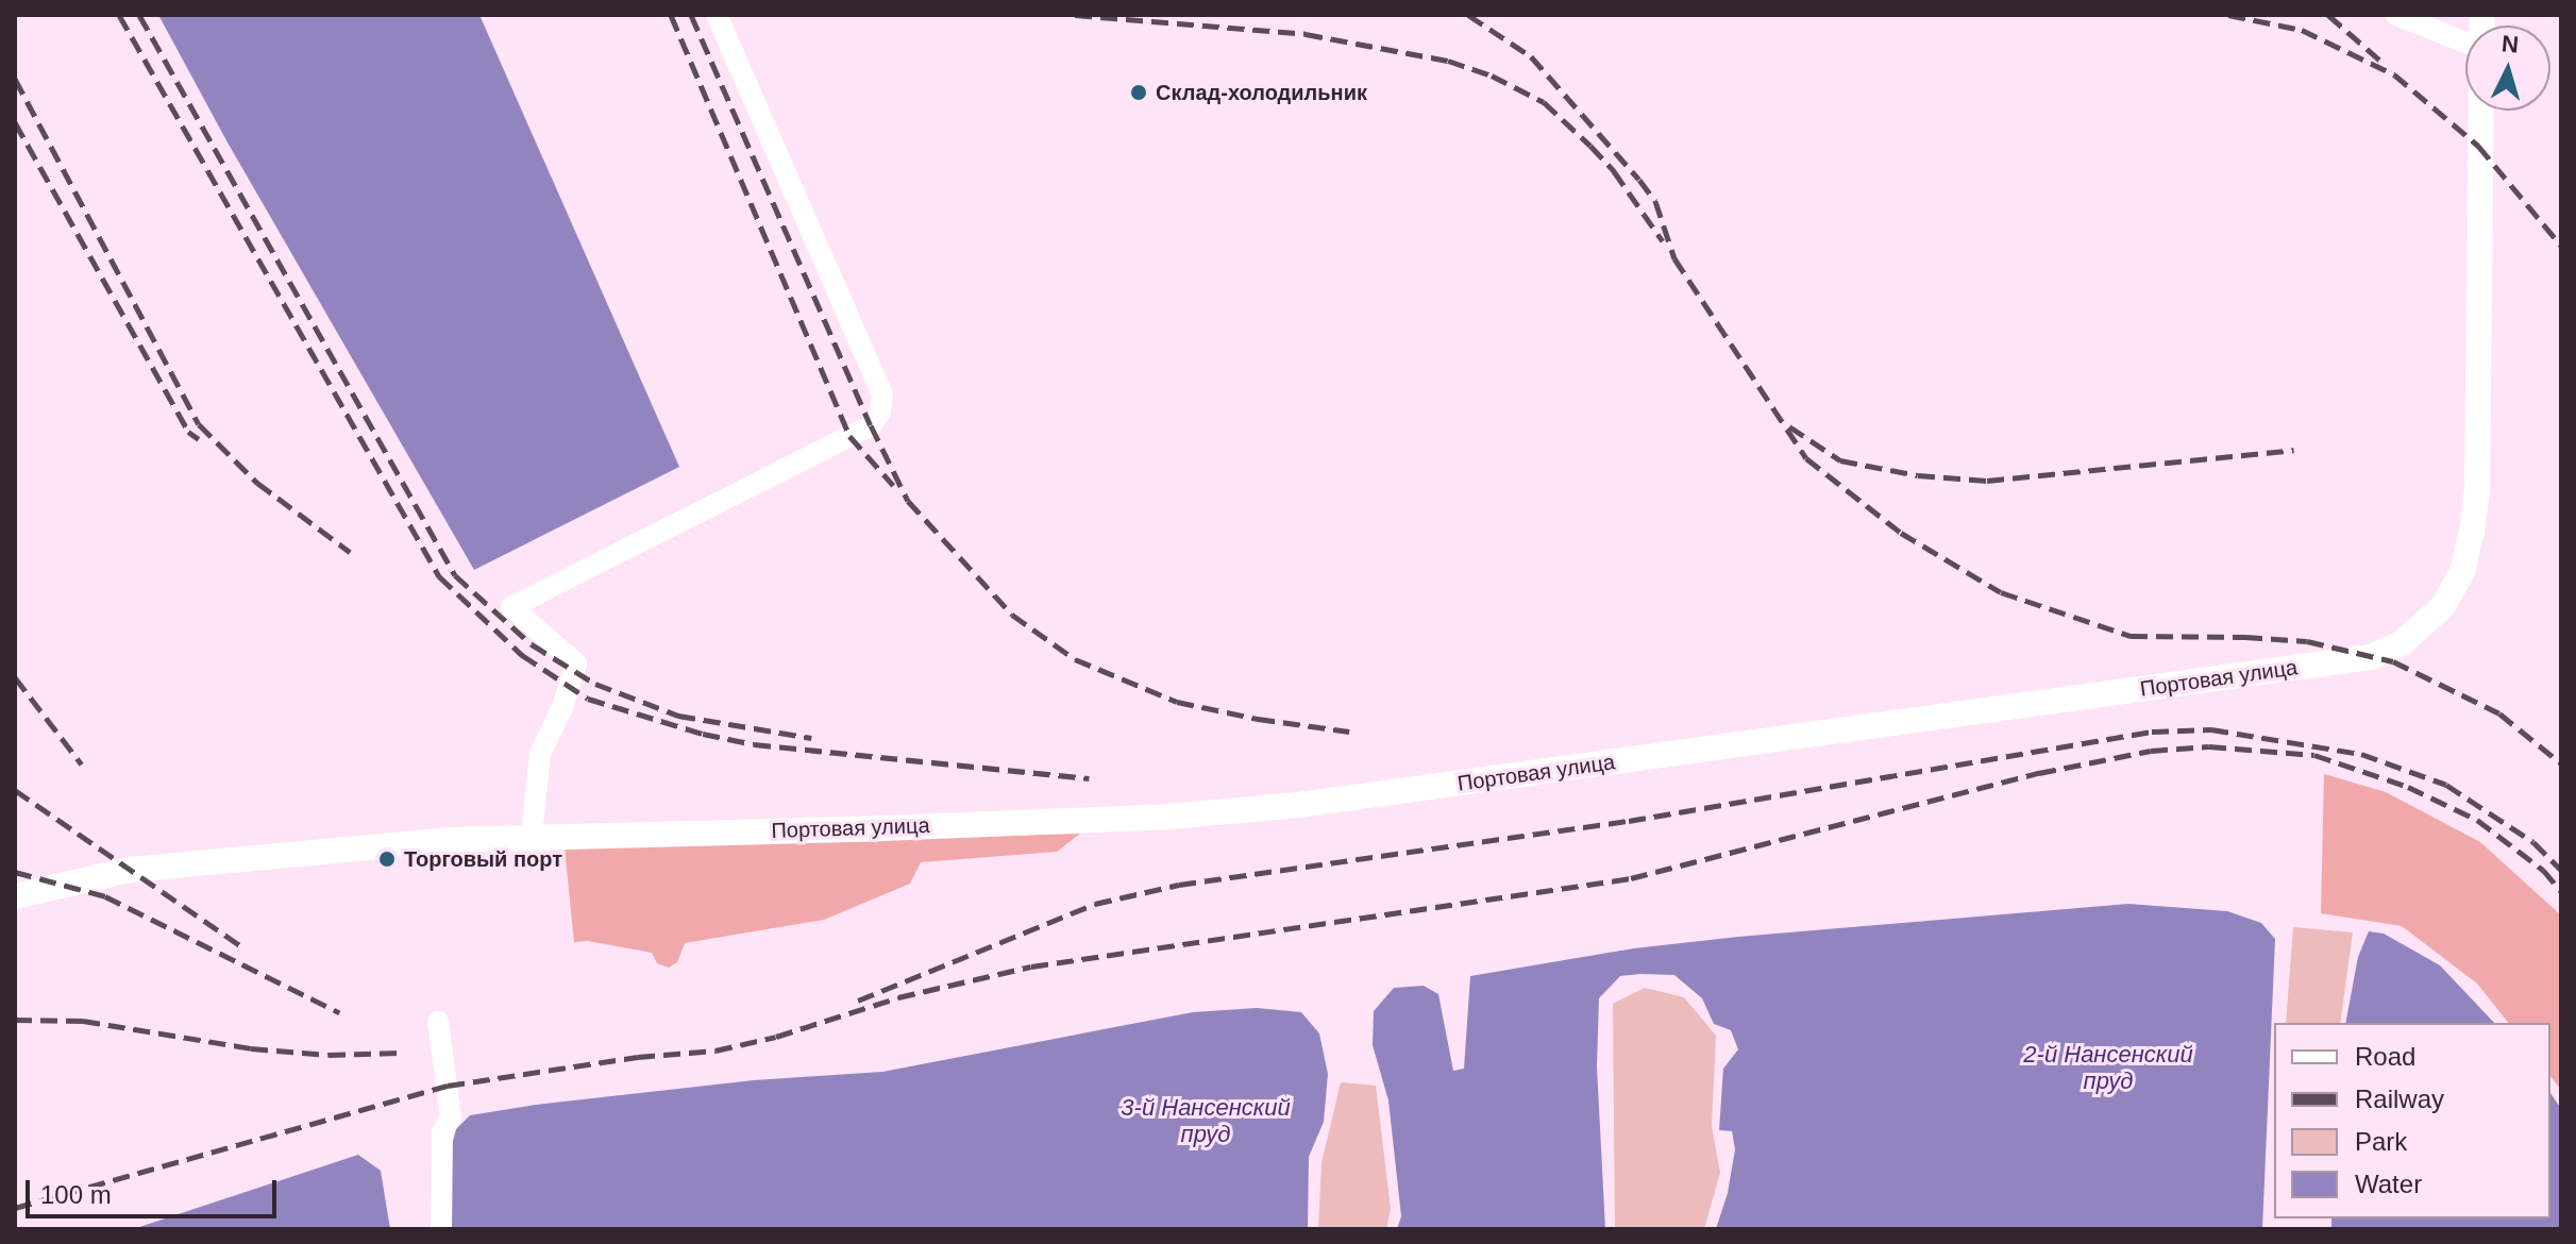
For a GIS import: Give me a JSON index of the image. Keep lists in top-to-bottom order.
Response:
{
  "streets": {
    "main road": ["Портовая улица"]
  },
  "water": ["2-й Нансенский пруд", "3-й Нансенский пруд"],
  "places": ["Склад-холодильник", "Торговый порт"],
  "legend": [
    "Road",
    "Railway",
    "Park",
    "Water"
  ],
  "scale_bar": "100 m",
  "north": "top"
}
